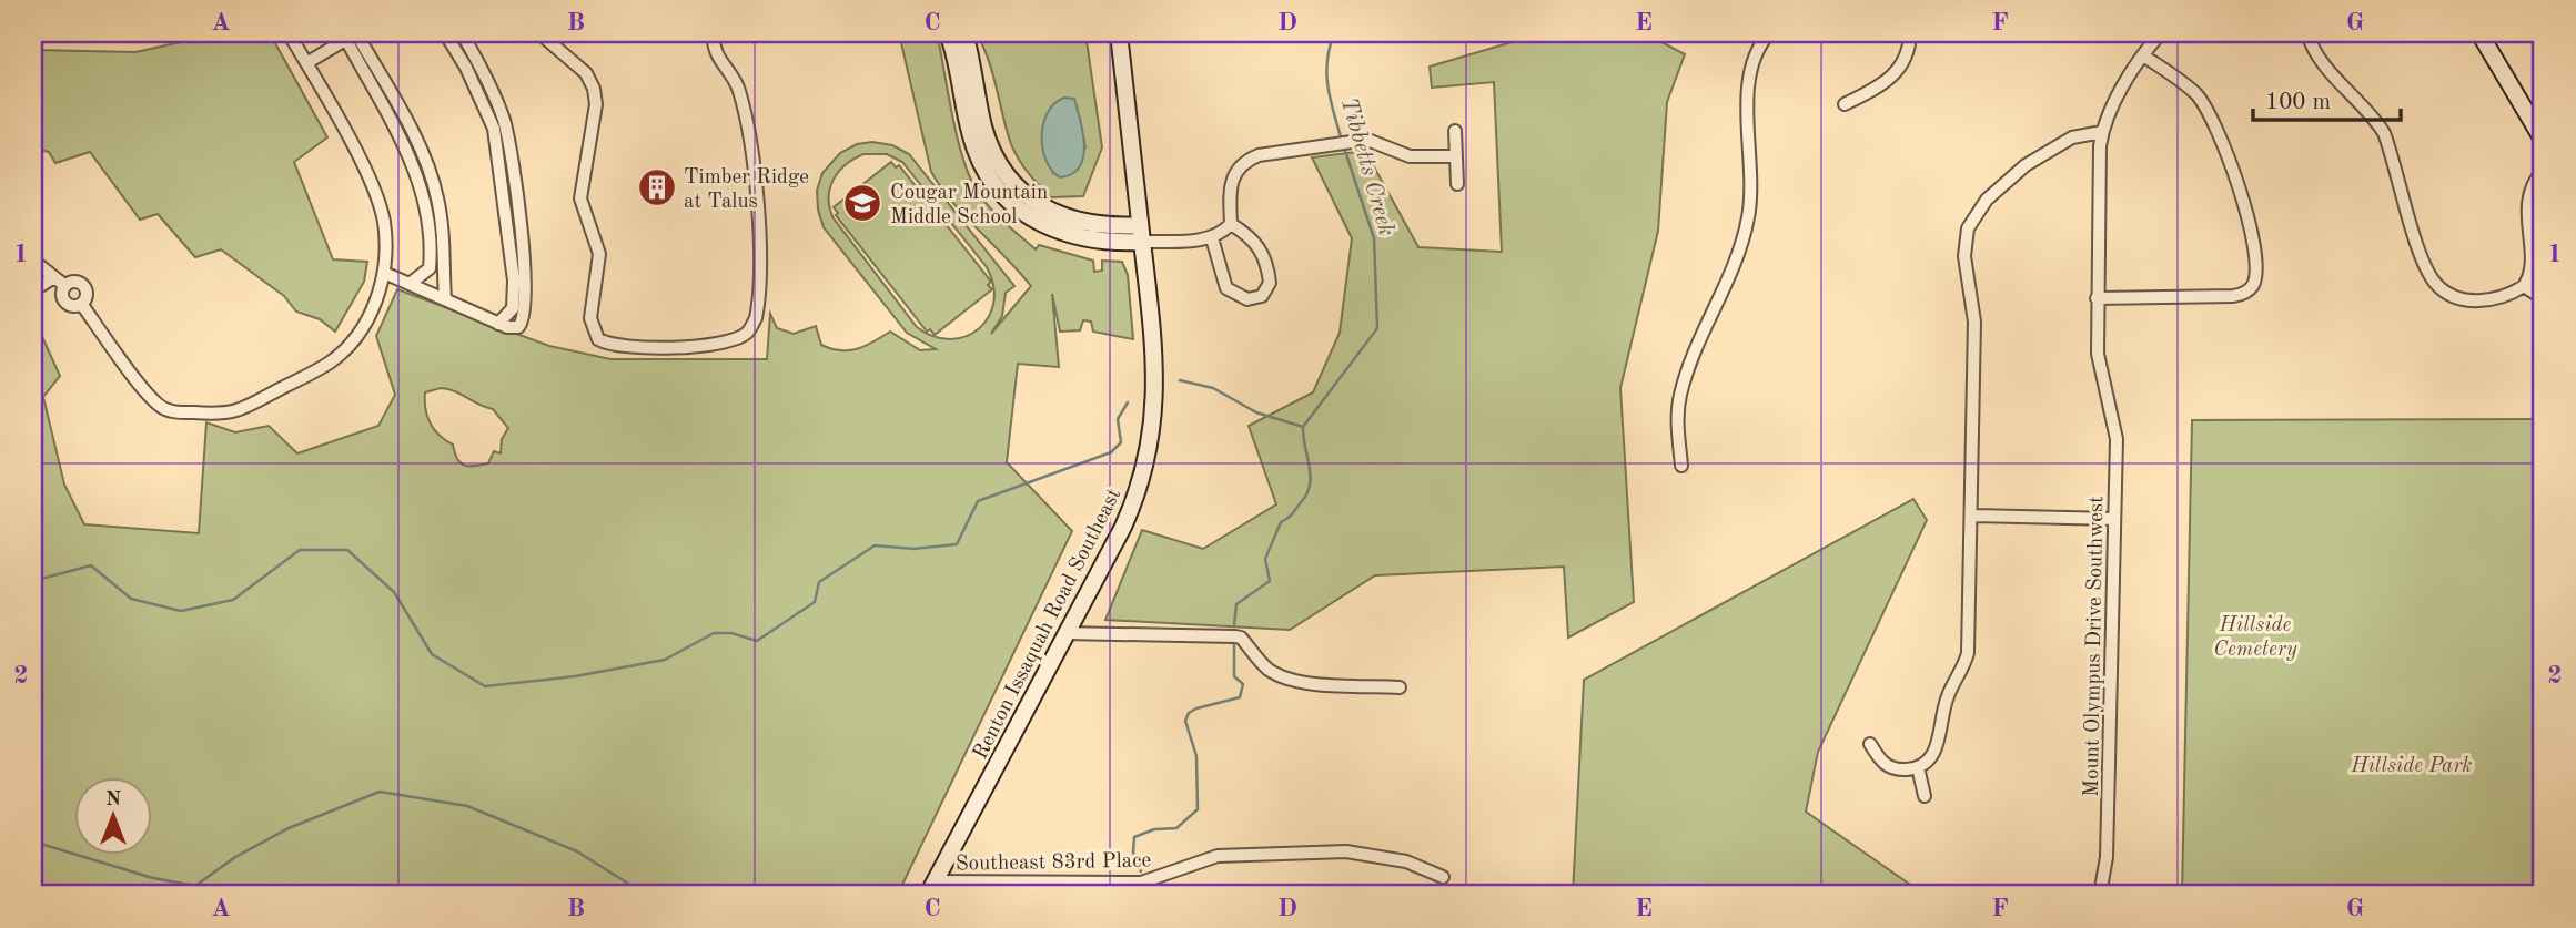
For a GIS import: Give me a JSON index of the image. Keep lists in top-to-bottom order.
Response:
{
  "streets": {
    "main road": ["Renton Issaquah Road Southeast"],
    "street": ["Mount Olympus Drive Southwest", "Southeast 83rd Place"]
  },
  "crossings": [
    ["Renton Issaquah Road Southeast", "Southeast 83rd Place"]
  ],
  "water": ["Tibbetts Creek"],
  "parks": ["Hillside Cemetery", "Hillside Park"],
  "places": {
    "building": ["Timber Ridge at Talus"],
    "school or university": ["Cougar Mountain Middle School"]
  },
  "scale_bar": "100 m",
  "north": "top",
  "grid": {
    "columns": [
      "A",
      "B",
      "C",
      "D",
      "E",
      "F",
      "G"
    ],
    "rows": ["1", "2"]
  }
}
